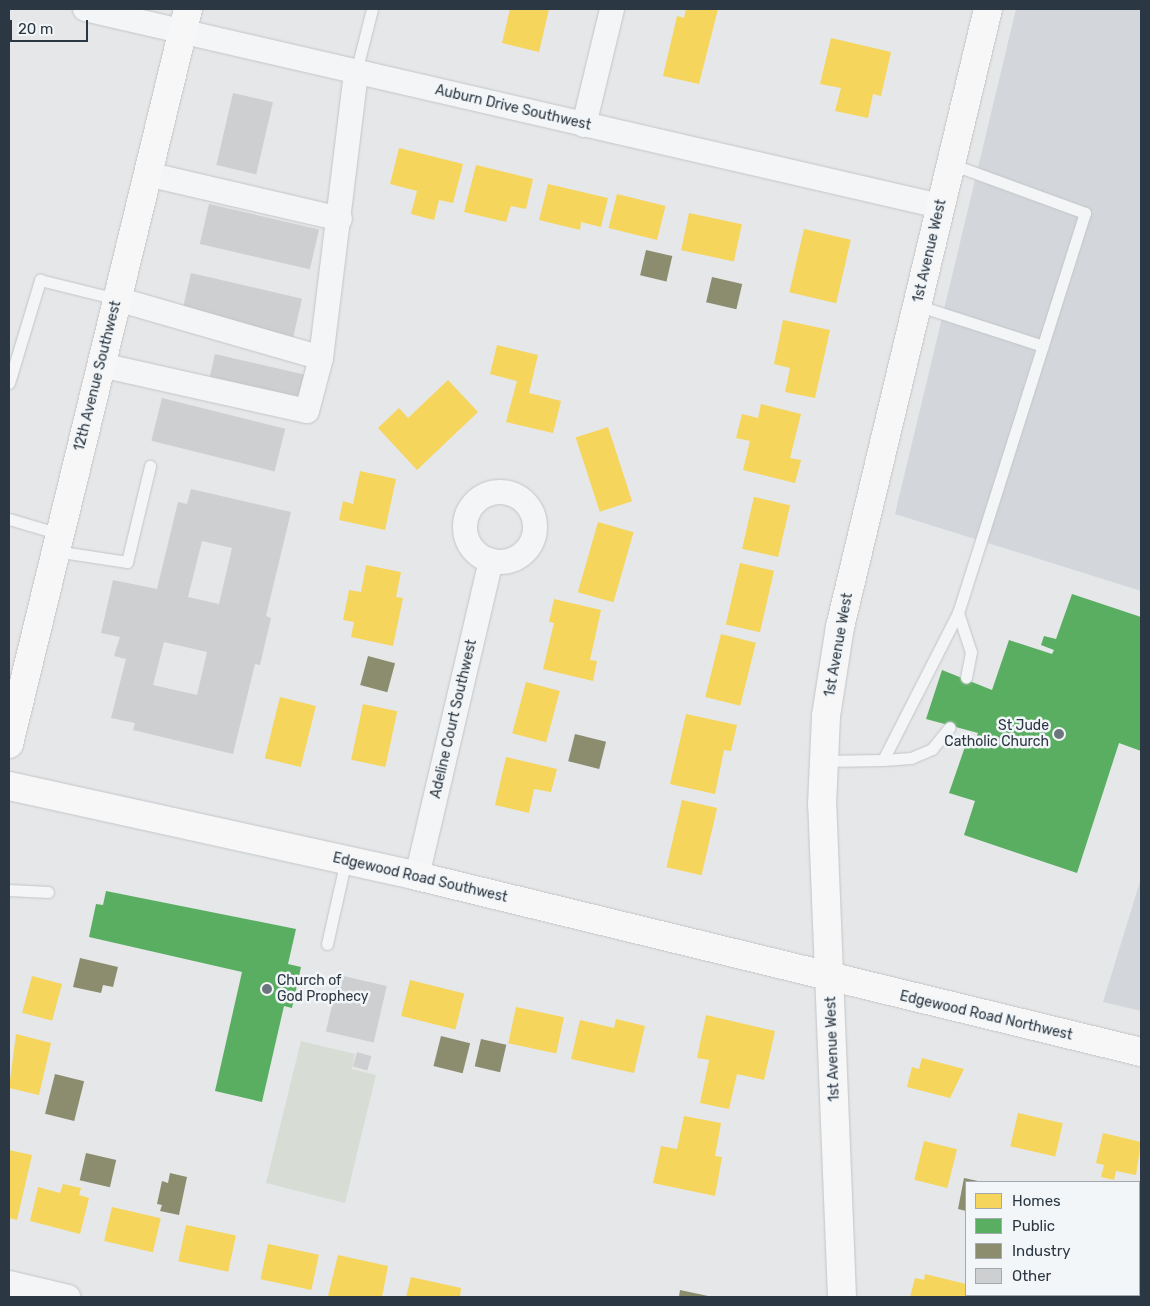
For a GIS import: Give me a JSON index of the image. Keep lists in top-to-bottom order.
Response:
{
  "streets": {
    "street": [
      "Auburn Drive Southwest",
      "1st Avenue West",
      "12th Avenue Southwest",
      "Adeline Court Southwest",
      "Edgewood Road Southwest",
      "Edgewood Road Northwest"
    ]
  },
  "crossings": [
    ["Auburn Drive Southwest", "1st Avenue West"],
    ["Auburn Drive Southwest", "12th Avenue Southwest"],
    ["1st Avenue West", "Edgewood Road Southwest"],
    ["1st Avenue West", "Edgewood Road Northwest"],
    ["Adeline Court Southwest", "Edgewood Road Southwest"],
    ["Edgewood Road Southwest", "Edgewood Road Northwest"]
  ],
  "places": ["St Jude Catholic Church", "Church of God Prophecy"],
  "legend": [
    "Homes",
    "Public",
    "Industry",
    "Other"
  ],
  "scale_bar": "20 m"
}
